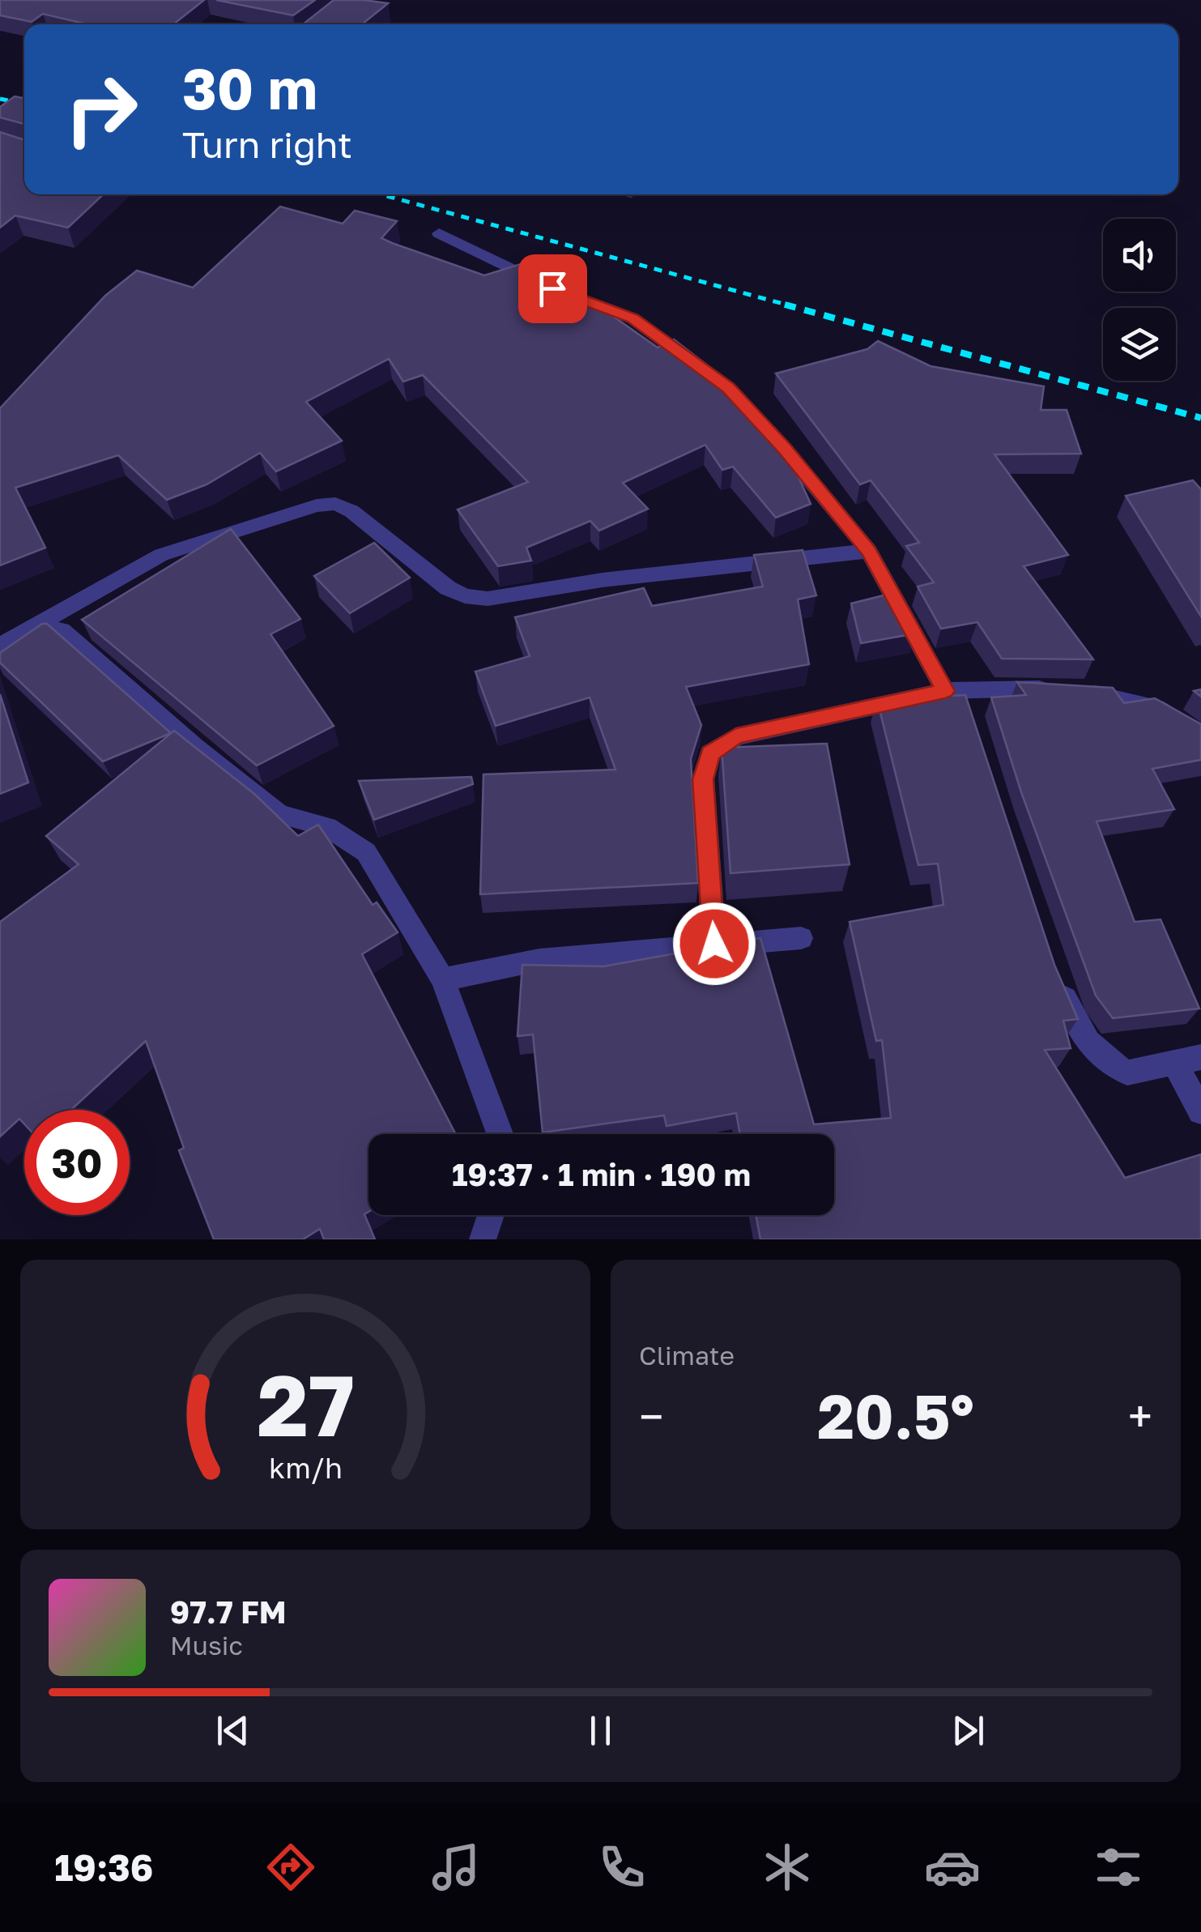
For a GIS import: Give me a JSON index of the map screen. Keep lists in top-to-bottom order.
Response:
{
  "page": {
    "turn": ["30 m", "Turn right"],
    "limit": "30",
    "trip": "19:37 · 1 min · 190 m",
    "tile": "Climate",
    "heat": ["−", "20.5°", "+"],
    "song": ["97.7 FM", "Music"],
    "tabs": "19:36",
    "gauge": ["27", "km/h"]
  }
}
